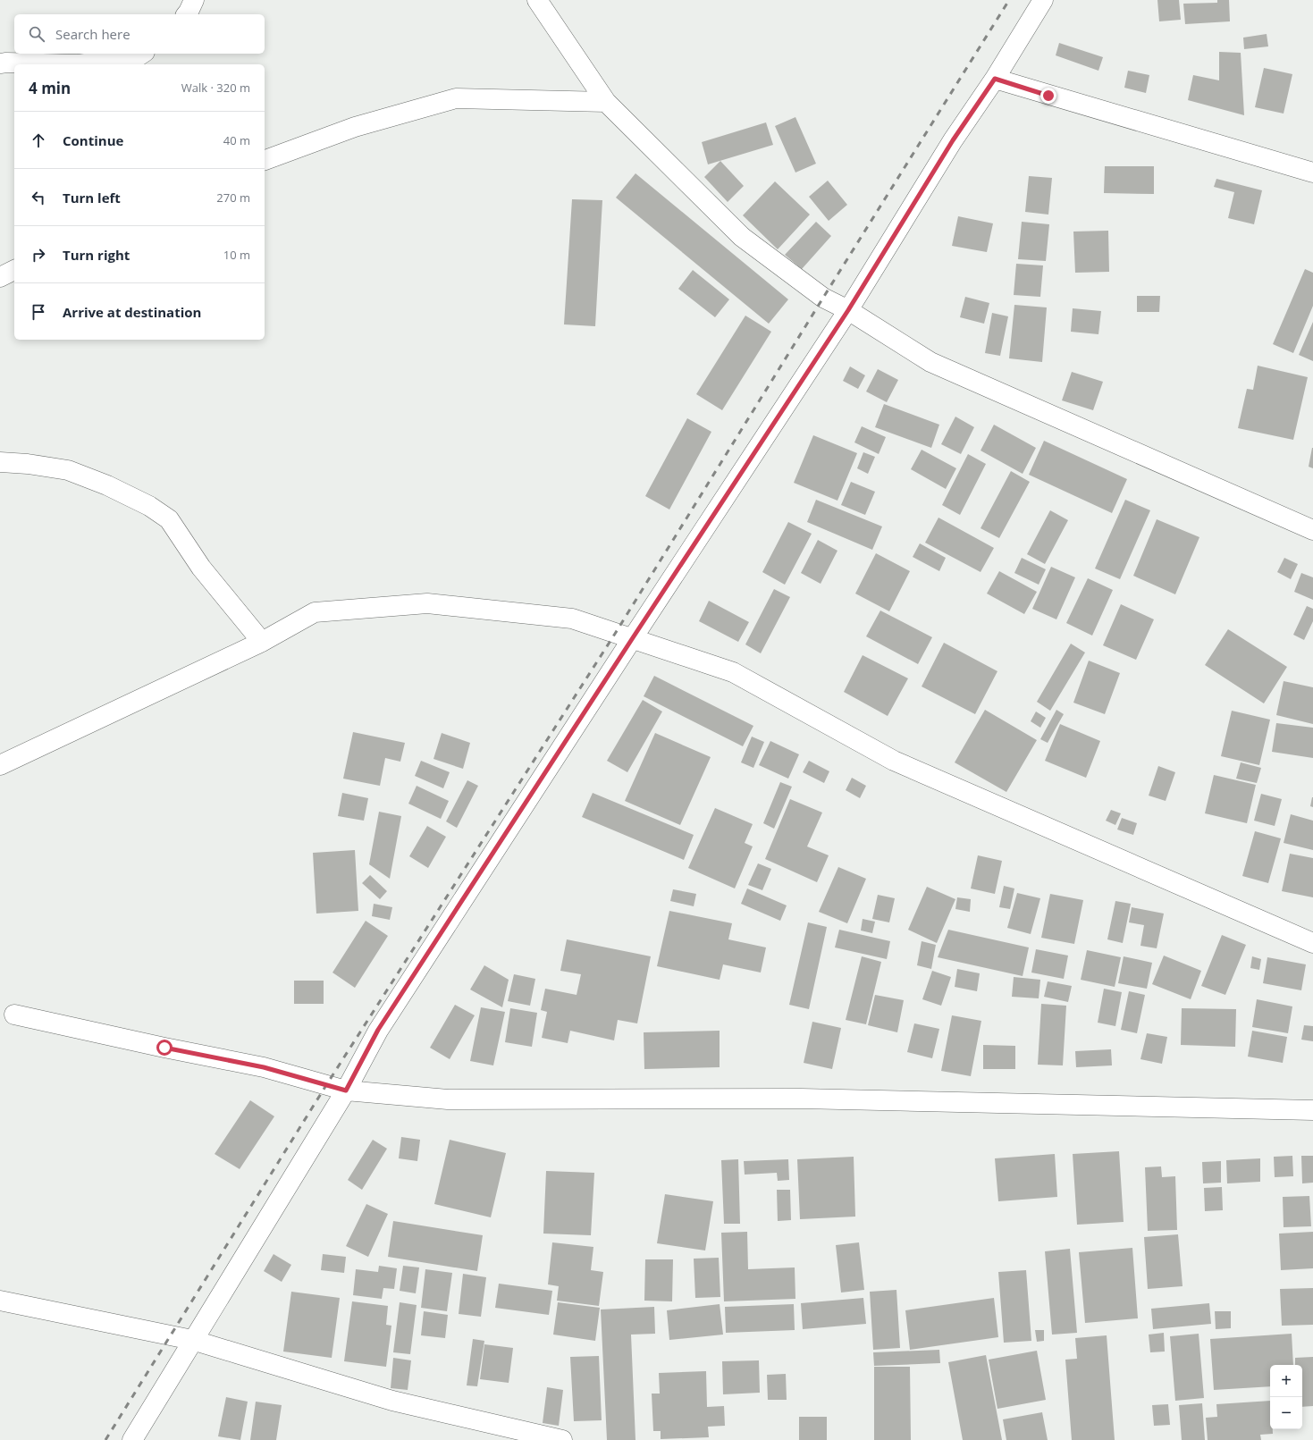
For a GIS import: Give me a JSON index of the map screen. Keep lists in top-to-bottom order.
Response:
{
  "page": {
    "search": "Search here",
    "heading": ["4 min", "Walk · 320 m"],
    "list": [
      ["Continue", "40 m"],
      ["Turn left", "270 m"],
      ["Turn right", "10 m"],
      "Arrive at destination"
    ],
    "map_buttons": ["+", "−"]
  }
}
